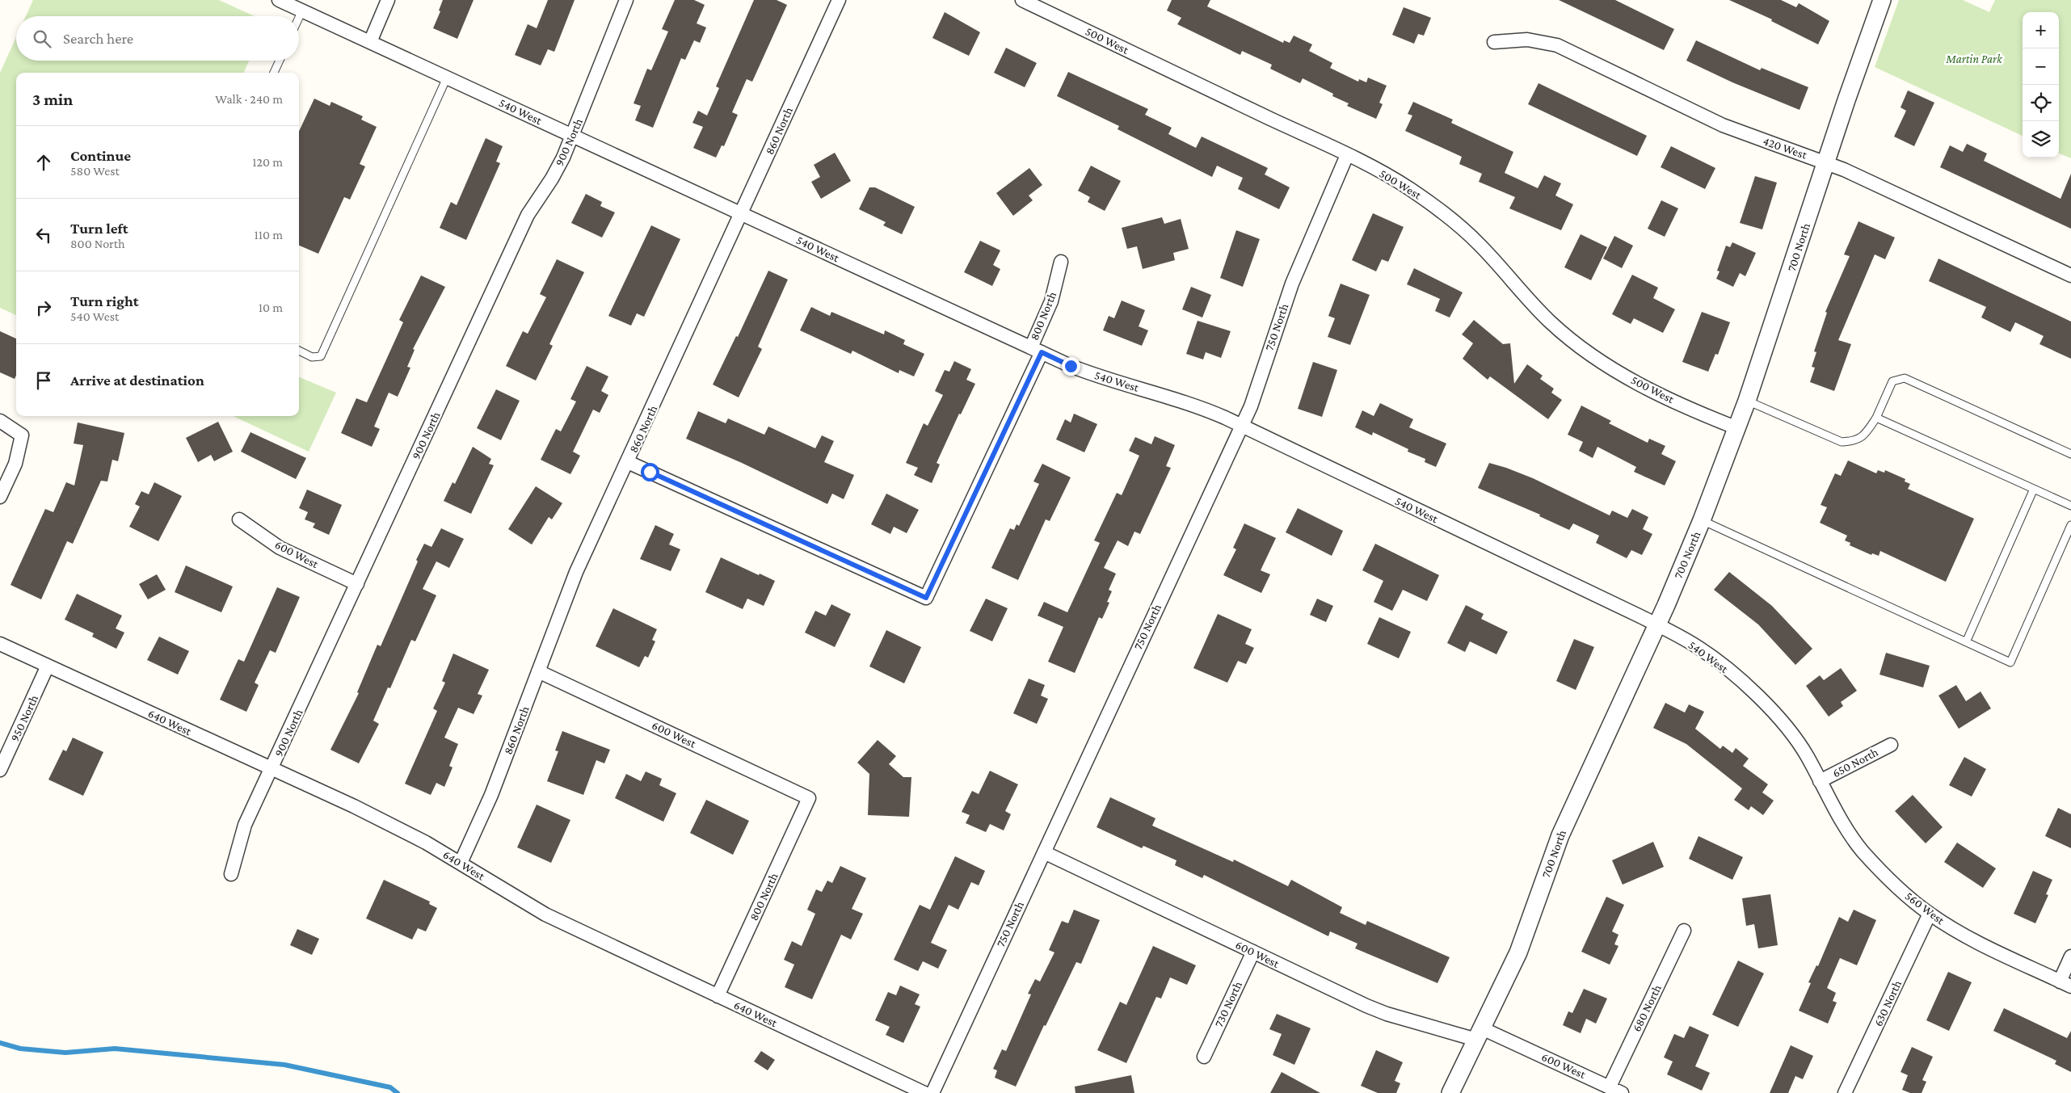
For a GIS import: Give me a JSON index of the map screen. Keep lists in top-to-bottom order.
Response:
{
  "streets": {
    "street": [
      "500 West",
      "540 West",
      "860 North",
      "900 North",
      "420 West",
      "700 North",
      "800 North",
      "750 North",
      "600 West",
      "950 North",
      "640 West",
      "650 North",
      "560 West",
      "630 North",
      "730 North",
      "680 North"
    ]
  },
  "crossings": [
    ["500 West", "700 North"],
    ["500 West", "750 North"],
    ["540 West", "860 North"],
    ["540 West", "900 North"],
    ["540 West", "700 North"],
    ["540 West", "800 North"],
    ["540 West", "750 North"],
    ["540 West", "650 North"],
    ["540 West", "560 West"],
    ["860 North", "800 North"],
    ["860 North", "600 West"],
    ["860 North", "640 West"],
    ["900 North", "600 West"],
    ["900 North", "640 West"],
    ["420 West", "700 North"],
    ["700 North", "600 West"],
    ["800 North", "600 West"],
    ["800 North", "640 West"],
    ["750 North", "600 West"],
    ["600 West", "730 North"],
    ["600 West", "680 North"],
    ["950 North", "640 West"],
    ["650 North", "560 West"],
    ["560 West", "630 North"]
  ],
  "parks": ["Martin Park"],
  "page": {
    "map_buttons": ["+", "−"],
    "search": "Search here",
    "heading": ["3 min", "Walk · 240 m"],
    "list": [
      ["Continue", "580 West", "120 m"],
      ["Turn left", "800 North", "110 m"],
      ["Turn right", "540 West", "10 m"],
      "Arrive at destination"
    ]
  }
}
